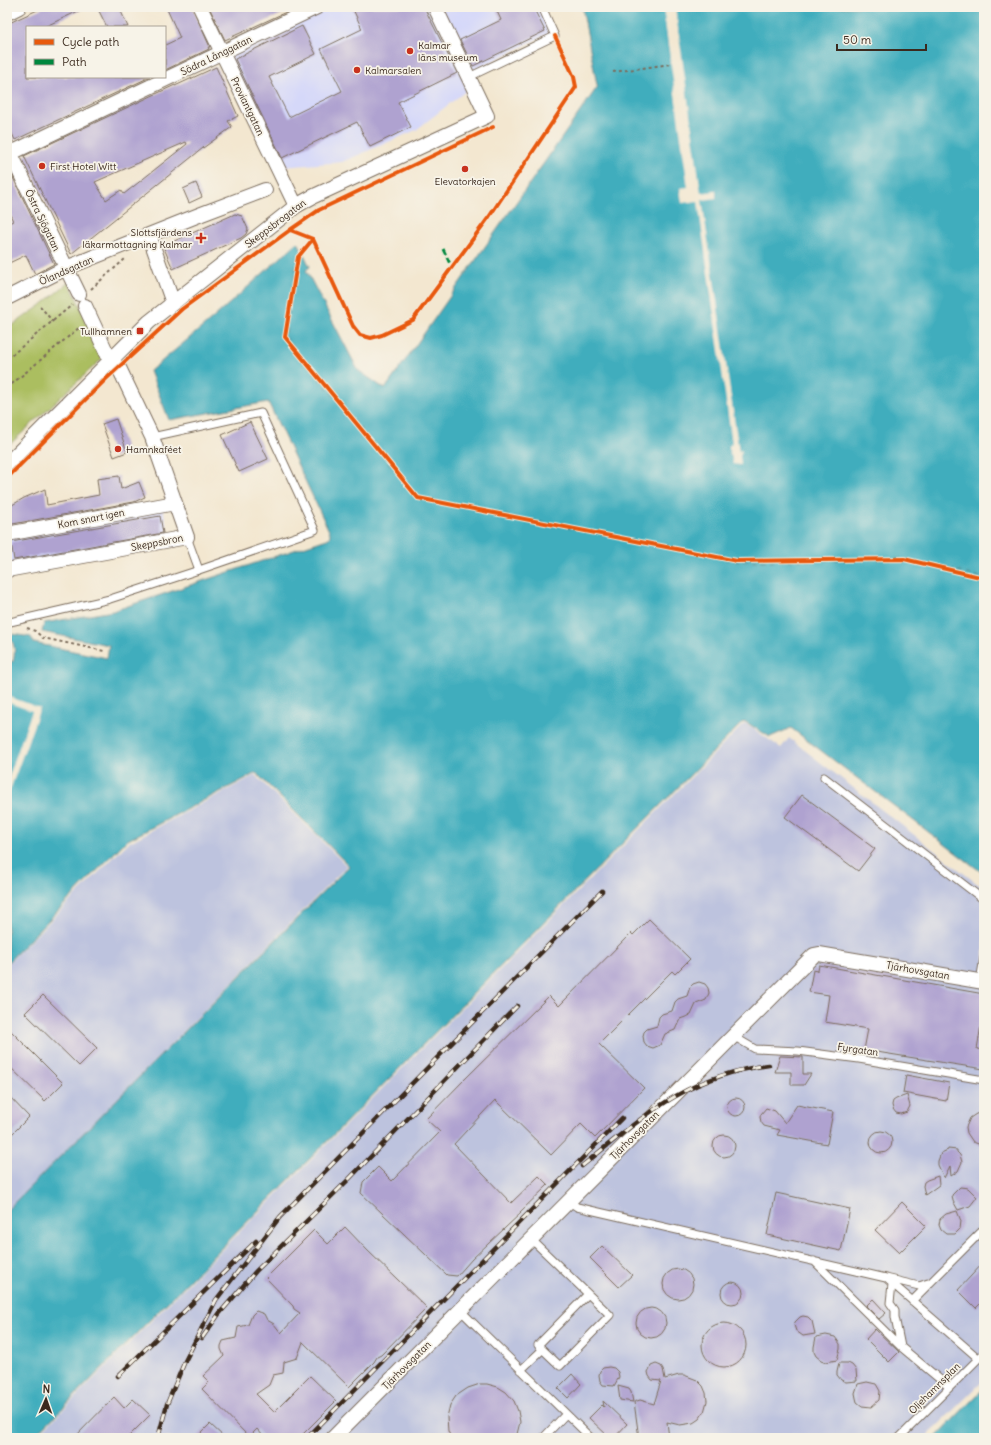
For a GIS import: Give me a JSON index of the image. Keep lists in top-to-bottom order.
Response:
{
  "streets": {
    "street": [
      "Södra Långgatan",
      "Proviantgatan",
      "Östra Sjögatan",
      "Skeppsbrogatan",
      "Ölandsgatan",
      "Kom snart igen",
      "Skeppsbron",
      "Tjärhovsgatan"
    ],
    "lane": ["Fyrgatan", "Oljehamnsplan"]
  },
  "crossings": [
    ["Södra Långgatan", "Proviantgatan"],
    ["Södra Långgatan", "Östra Sjögatan"],
    ["Proviantgatan", "Skeppsbrogatan"],
    ["Östra Sjögatan", "Skeppsbrogatan"],
    ["Östra Sjögatan", "Ölandsgatan"],
    ["Östra Sjögatan", "Skeppsbron"],
    ["Skeppsbrogatan", "Skeppsbron"],
    ["Kom snart igen", "Skeppsbron"],
    ["Tjärhovsgatan", "Fyrgatan"]
  ],
  "places": {
    "other": [
      "Kalmar läns museum",
      "Kalmarsalen",
      "First Hotel Witt",
      "Elevatorkajen",
      "Hamnkaféet"
    ],
    "health": ["Slottsfjärdens läkarmottagning Kalmar"],
    "transit": ["Tullhamnen"]
  },
  "legend": ["Cycle path", "Path"],
  "scale_bar": "50 m",
  "north": "top"
}
